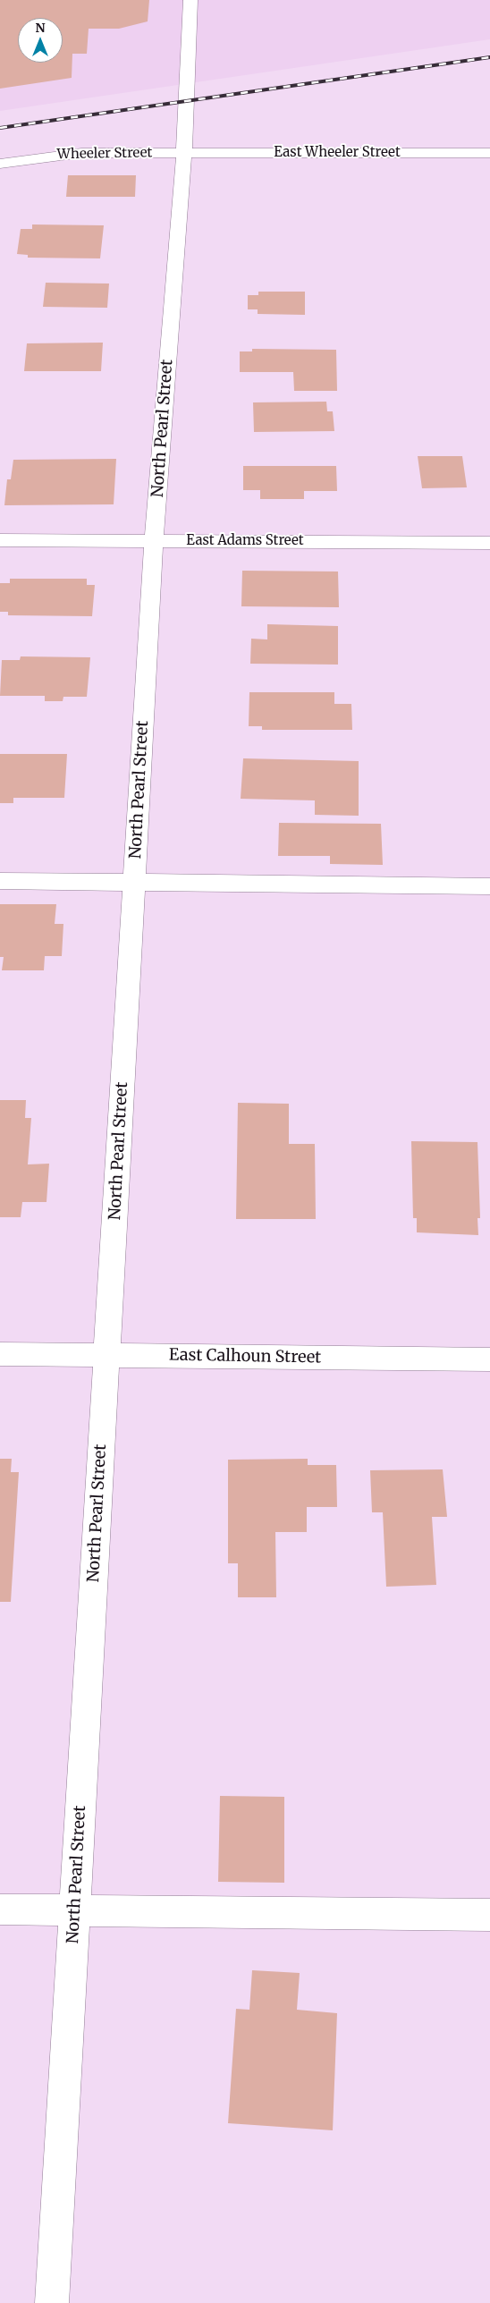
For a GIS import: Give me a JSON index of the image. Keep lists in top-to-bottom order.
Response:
{
  "streets": {
    "street": [
      "East Wheeler Street",
      "Wheeler Street",
      "North Pearl Street",
      "East Adams Street",
      "East Calhoun Street"
    ]
  },
  "crossings": [
    ["East Wheeler Street", "Wheeler Street"],
    ["East Wheeler Street", "North Pearl Street"],
    ["Wheeler Street", "North Pearl Street"],
    ["North Pearl Street", "East Adams Street"],
    ["North Pearl Street", "East Calhoun Street"]
  ],
  "north": "top"
}
